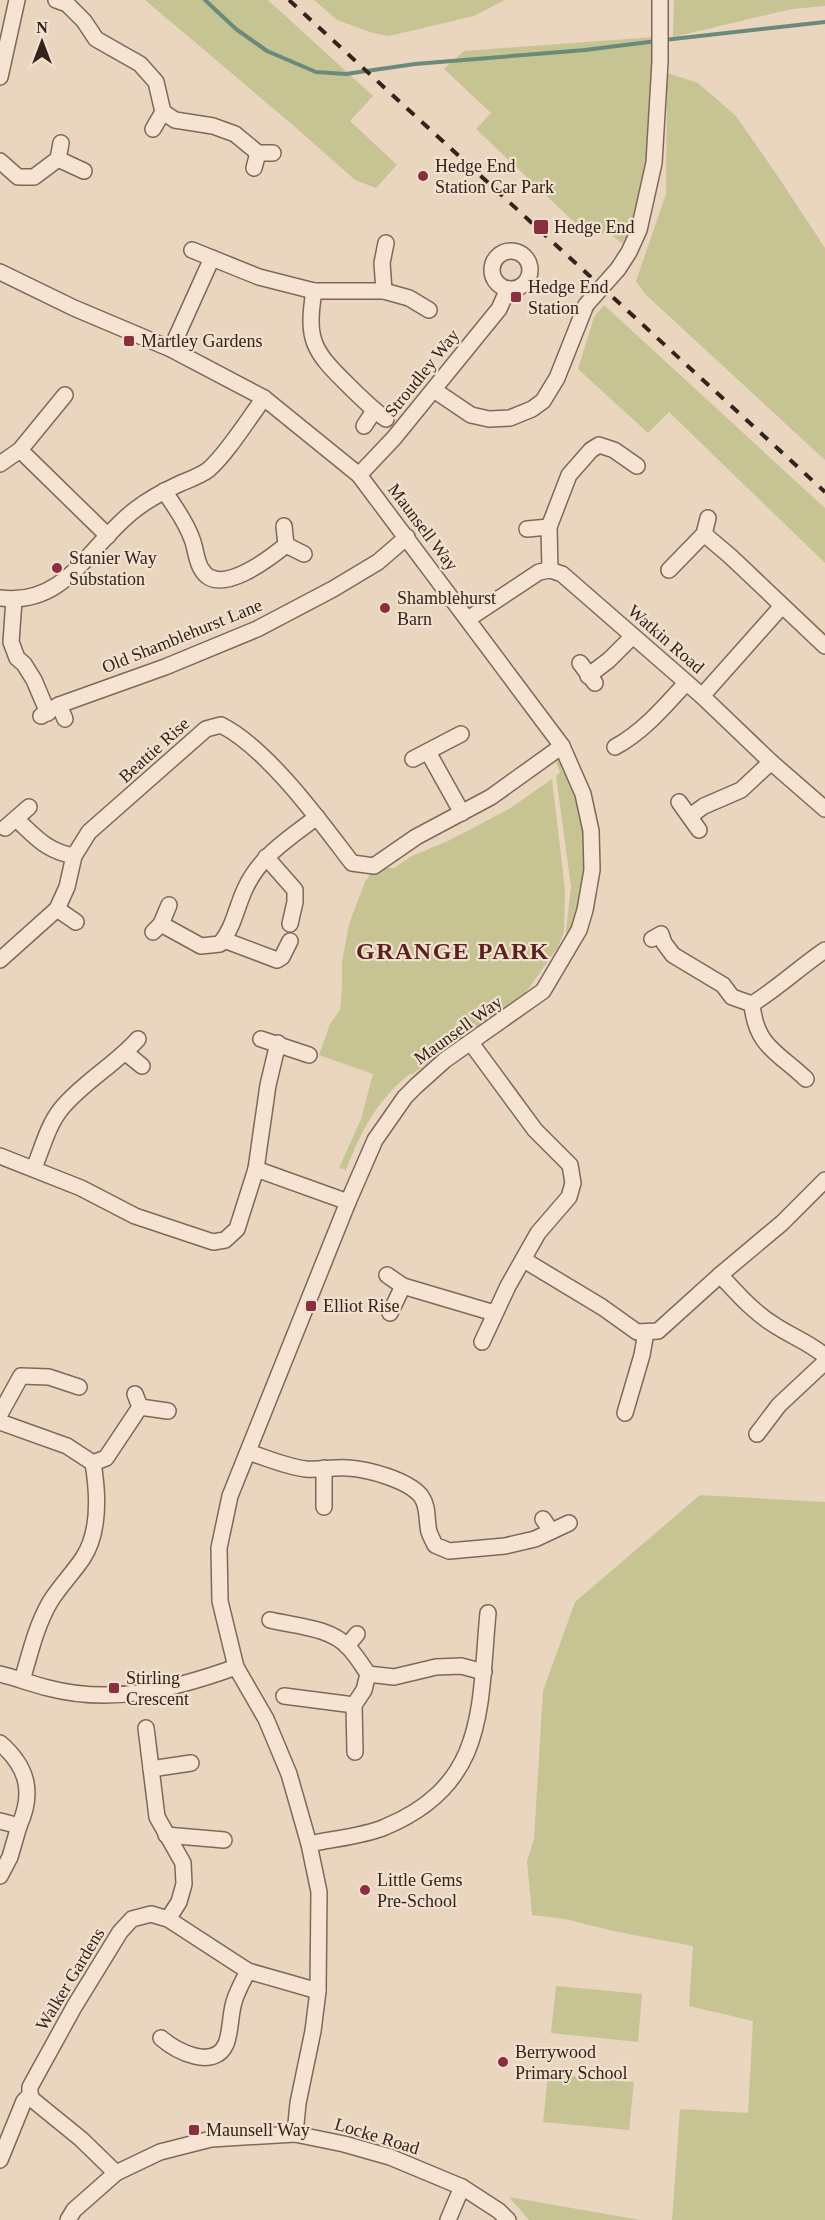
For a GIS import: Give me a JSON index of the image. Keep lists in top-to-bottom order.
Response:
{
  "streets": {
    "street": [
      "Stroudley Way",
      "Maunsell Way",
      "Old Shamblehurst Lane",
      "Watkin Road",
      "Beattie Rise",
      "Walker Gardens",
      "Locke Road"
    ]
  },
  "crossings": [
    ["Stroudley Way", "Maunsell Way"],
    ["Maunsell Way", "Old Shamblehurst Lane"],
    ["Maunsell Way", "Beattie Rise"],
    ["Maunsell Way", "Walker Gardens"],
    ["Maunsell Way", "Locke Road"]
  ],
  "districts": ["GRANGE PARK"],
  "places": {
    "other": [
      "Hedge End Station Car Park",
      "Stanier Way Substation",
      "Shamblehurst Barn",
      "Little Gems Pre-School",
      "Berrywood Primary School"
    ],
    "transit": [
      "Hedge End",
      "Hedge End Station",
      "Martley Gardens",
      "Elliot Rise",
      "Stirling Crescent",
      "Maunsell Way"
    ]
  },
  "north": "top"
}
